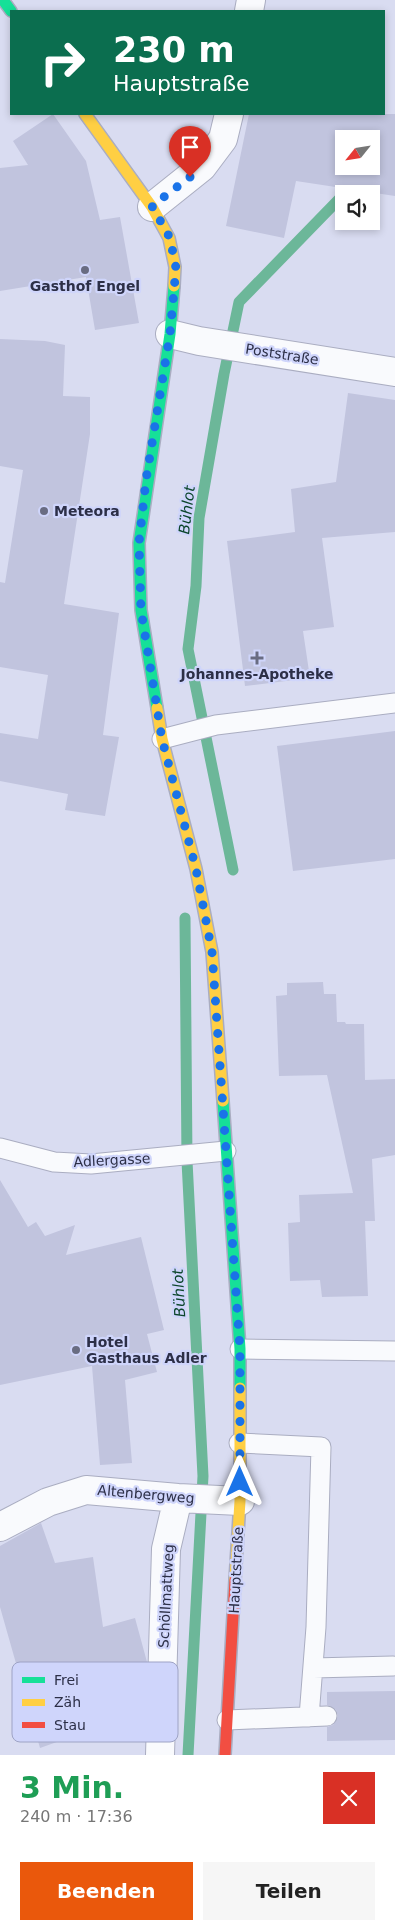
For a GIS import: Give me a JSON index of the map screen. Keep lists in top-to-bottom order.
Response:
{
  "streets": {
    "street": [
      "Poststraße",
      "Altenbergweg",
      "Hauptstraße",
      "Schöllmattweg"
    ],
    "lane": ["Adlergasse"]
  },
  "crossings": [
    ["Poststraße", "Hauptstraße"],
    ["Adlergasse", "Hauptstraße"],
    ["Altenbergweg", "Hauptstraße"],
    ["Altenbergweg", "Schöllmattweg"]
  ],
  "water": ["Bühlot"],
  "places": {
    "other": ["Gasthof Engel", "Meteora", "Hotel Gasthaus Adler"],
    "health": ["Johannes-Apotheke"]
  },
  "legend": ["Frei", "Zäh", "Stau"],
  "north": "bottom left",
  "page": {
    "turn": ["230 m", "Hauptstraße"],
    "heading": ["3 Min.", "240 m · 17:36"],
    "buttons": ["Beenden", "Teilen"]
  }
}
